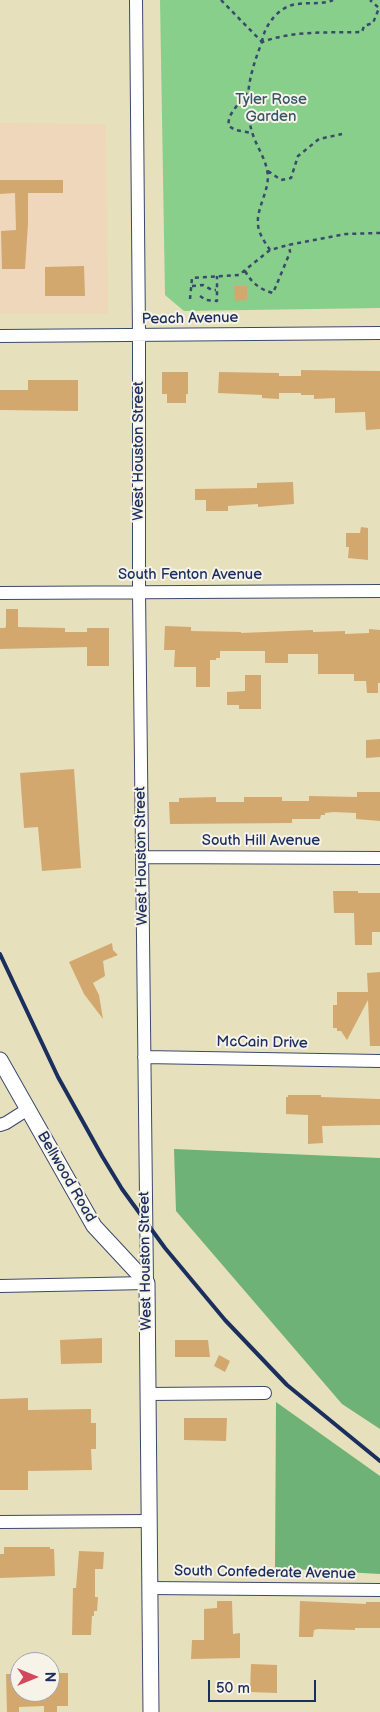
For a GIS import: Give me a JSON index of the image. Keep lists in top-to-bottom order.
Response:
{
  "streets": {
    "street": [
      "Peach Avenue",
      "West Houston Street",
      "South Fenton Avenue",
      "South Hill Avenue",
      "McCain Drive",
      "Bellwood Road",
      "South Confederate Avenue"
    ]
  },
  "crossings": [
    ["Peach Avenue", "West Houston Street"],
    ["West Houston Street", "South Fenton Avenue"],
    ["West Houston Street", "South Hill Avenue"],
    ["West Houston Street", "McCain Drive"],
    ["West Houston Street", "Bellwood Road"],
    ["West Houston Street", "South Confederate Avenue"]
  ],
  "parks": ["Tyler Rose Garden"],
  "scale_bar": "50 m",
  "north": "right"
}
